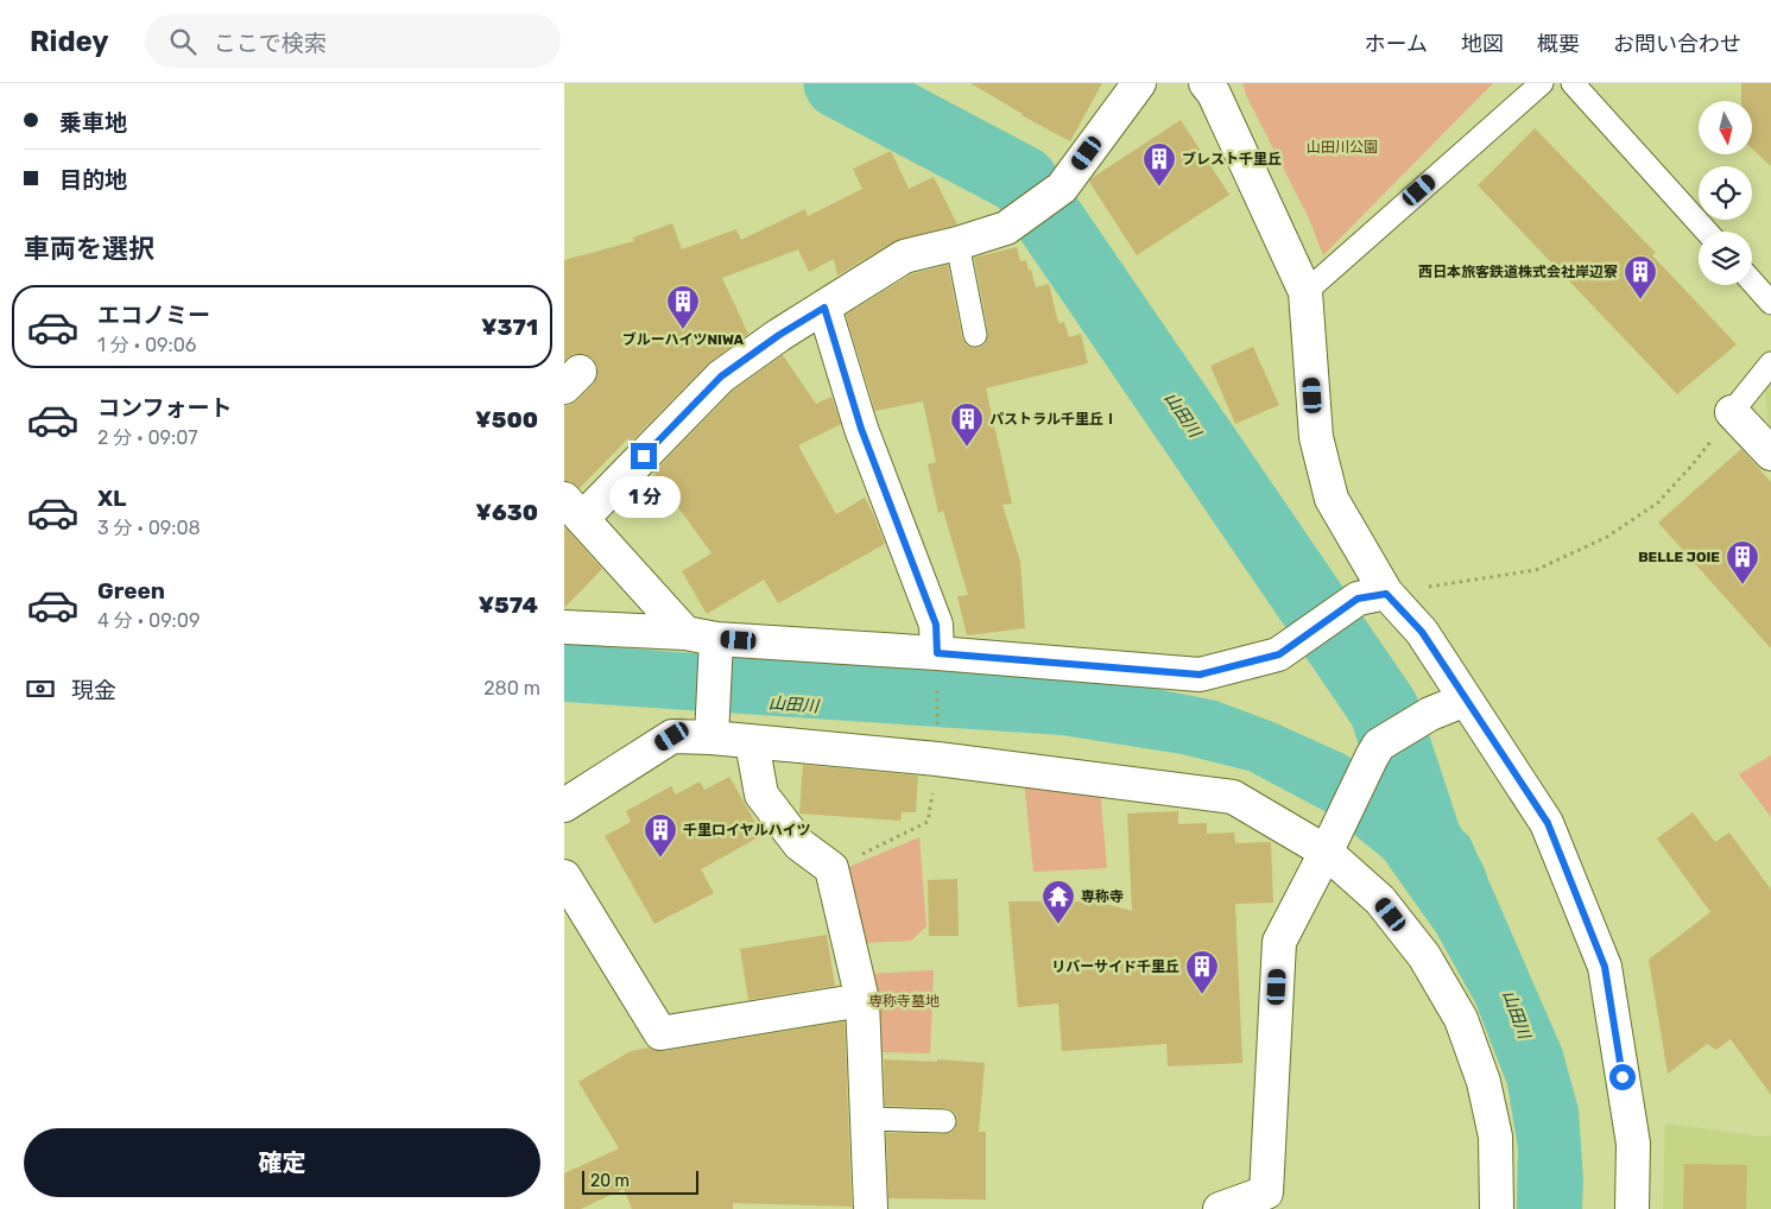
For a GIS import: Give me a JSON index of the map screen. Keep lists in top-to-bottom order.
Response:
{
  "water": ["山田川"],
  "parks": ["山田川公園", "専称寺墓地"],
  "places": {
    "building": [
      "ブレスト千里丘",
      "西日本旅客鉄道株式会社岸辺寮",
      "ブルーハイツNIWA",
      "パストラル千里丘Ⅰ",
      "BELLE JOIE",
      "千里ロイヤルハイツ",
      "リバーサイド千里丘"
    ],
    "temple": ["専称寺"]
  },
  "scale_bar": "20 m",
  "north": "bottom",
  "page": {
    "header": "Ridey",
    "search": "ここで検索",
    "nav": [
      "ホーム",
      "地図",
      "概要",
      "お問い合わせ"
    ],
    "banner": ["乗車地", "目的地"],
    "heading": "車両を選択",
    "list": [
      {
        "name": "エコノミー",
        "note": "1 分 · 09:06",
        "value": "¥371"
      },
      {
        "name": "コンフォート",
        "note": "2 分 · 09:07",
        "value": "¥500"
      },
      {
        "name": "XL",
        "note": "3 分 · 09:08",
        "value": "¥630"
      },
      {
        "name": "Green",
        "note": "4 分 · 09:09",
        "value": "¥574"
      }
    ],
    "bubble": "1 分",
    "pay": ["現金", "280 m"],
    "buttons": "確定",
    "scale": "20 m"
  }
}
